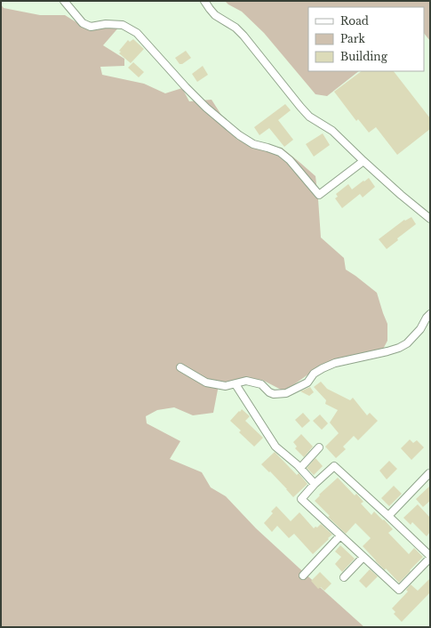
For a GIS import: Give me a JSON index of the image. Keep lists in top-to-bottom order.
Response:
{
  "legend": ["Road", "Park", "Building"]
}
